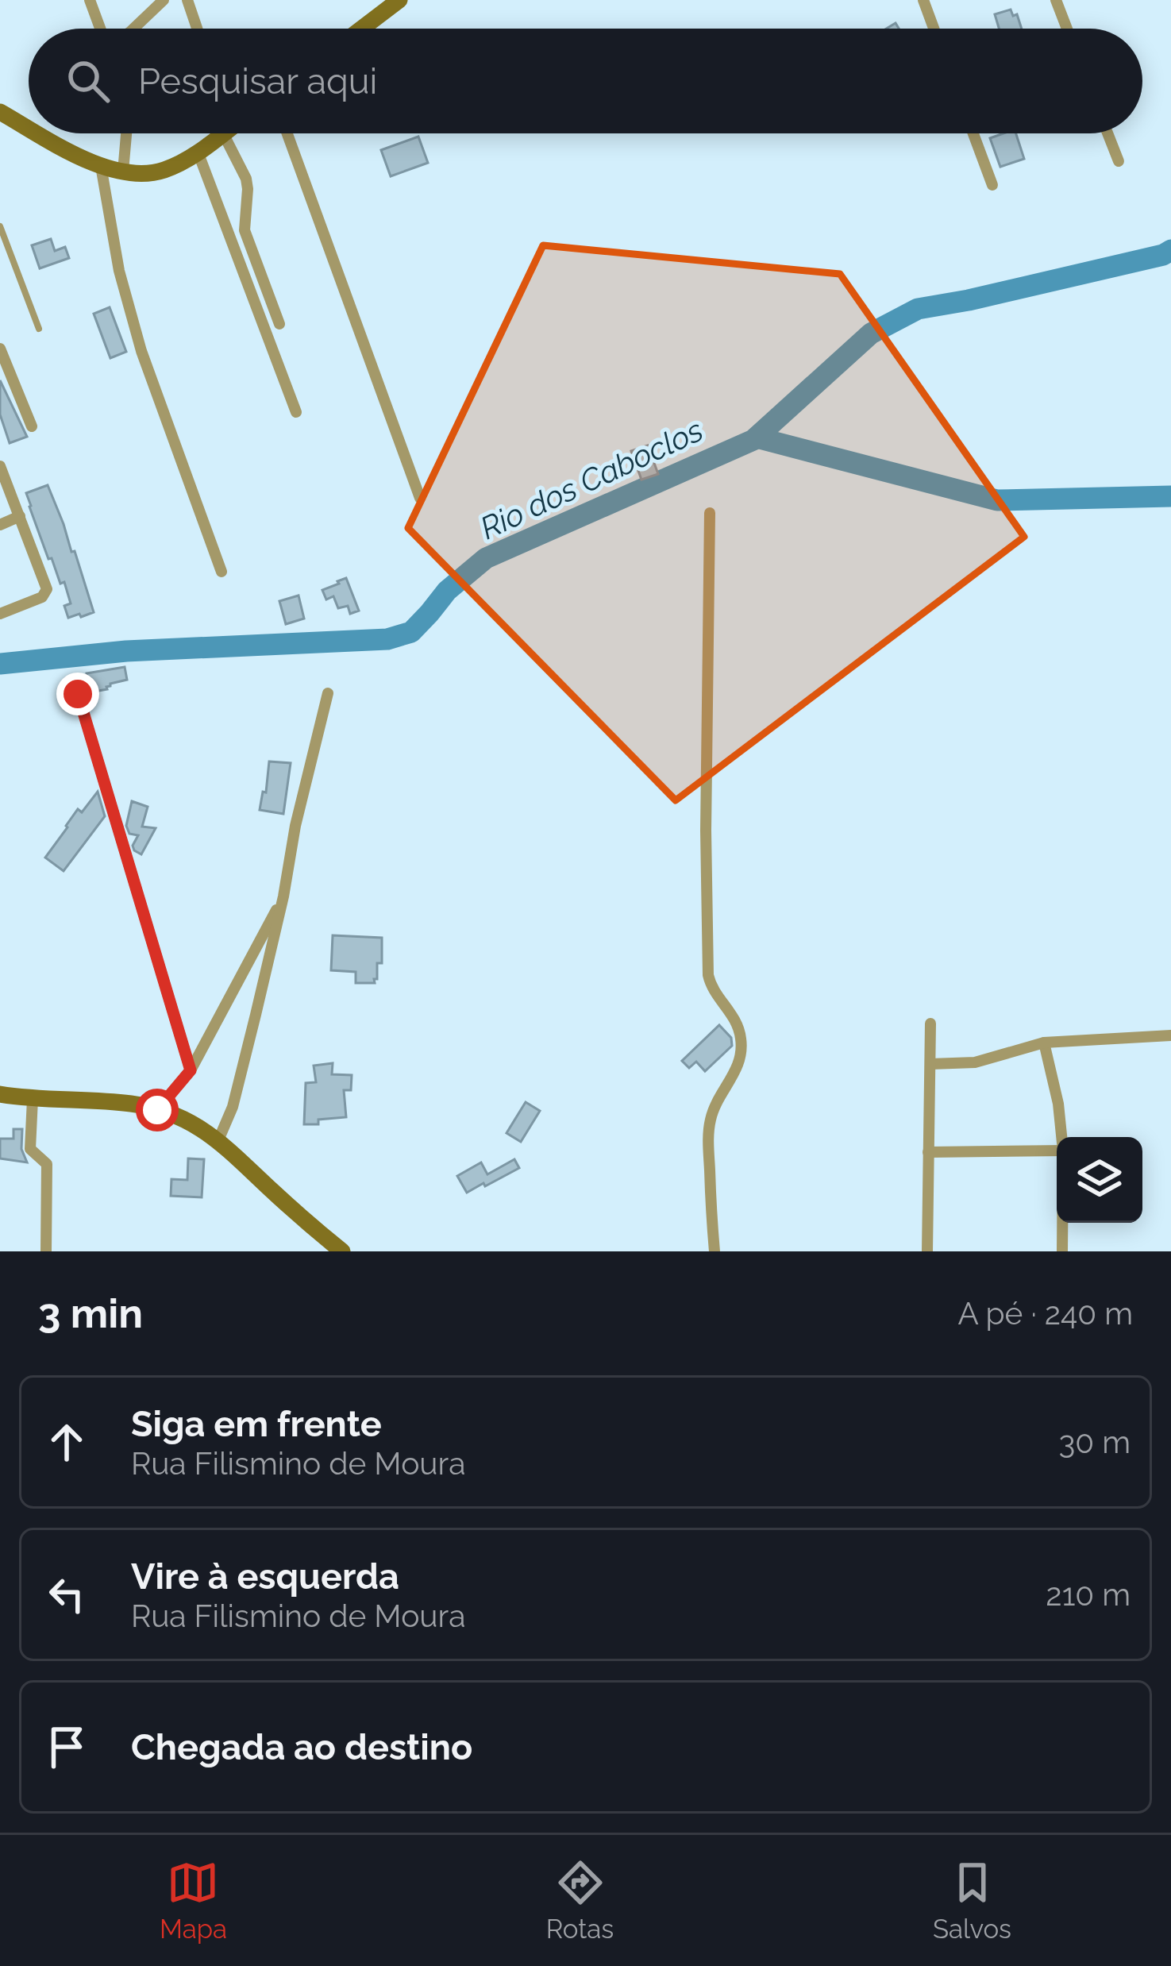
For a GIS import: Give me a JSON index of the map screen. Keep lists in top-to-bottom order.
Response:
{
  "water": ["Rio dos Caboclos"],
  "page": {
    "search": "Pesquisar aqui",
    "heading": ["3 min", "A pé · 240 m"],
    "list": [
      ["Siga em frente", "Rua Filismino de Moura", "30 m"],
      ["Vire à esquerda", "Rua Filismino de Moura", "210 m"],
      "Chegada ao destino"
    ],
    "nav": ["Mapa", "Rotas", "Salvos"]
  }
}
